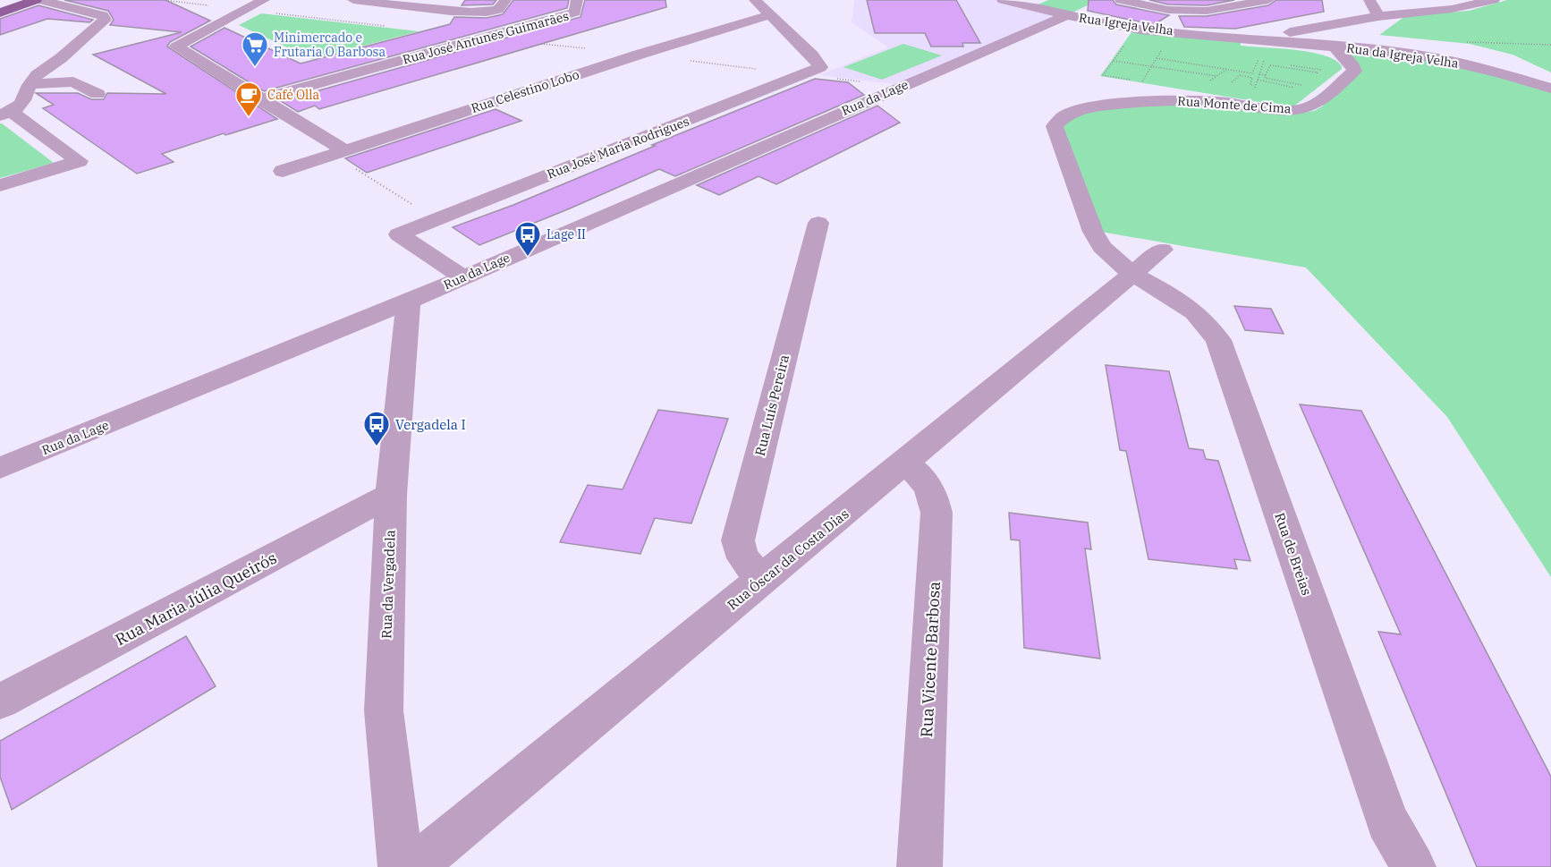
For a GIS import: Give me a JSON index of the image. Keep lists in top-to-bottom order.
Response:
{
  "streets": {
    "street": [
      "Rua Igreja Velha",
      "Rua José Antunes Guimarães",
      "Rua da Igreja Velha",
      "Rua Celestino Lobo",
      "Rua da Lage",
      "Rua Monte de Cima",
      "Rua José Maria Rodrigues",
      "Rua Luís Pereira",
      "Rua de Breias",
      "Rua Óscar da Costa Dias",
      "Rua da Vergadela",
      "Rua Maria Júlia Queirós",
      "Rua Vicente Barbosa"
    ]
  },
  "crossings": [
    ["Rua Igreja Velha", "Rua da Igreja Velha"],
    ["Rua Igreja Velha", "Rua da Lage"],
    ["Rua da Igreja Velha", "Rua Monte de Cima"],
    ["Rua Celestino Lobo", "Rua José Maria Rodrigues"],
    ["Rua da Lage", "Rua José Maria Rodrigues"],
    ["Rua da Lage", "Rua da Vergadela"],
    ["Rua Monte de Cima", "Rua de Breias"],
    ["Rua Monte de Cima", "Rua Óscar da Costa Dias"],
    ["Rua Luís Pereira", "Rua Óscar da Costa Dias"],
    ["Rua de Breias", "Rua Óscar da Costa Dias"],
    ["Rua Óscar da Costa Dias", "Rua Vicente Barbosa"],
    ["Rua da Vergadela", "Rua Maria Júlia Queirós"]
  ],
  "places": {
    "supermarket": ["Minimercado e Frutaria O Barbosa"],
    "cafe": ["Café Olla"],
    "bus stop": ["Lage II", "Vergadela I"]
  }
}
